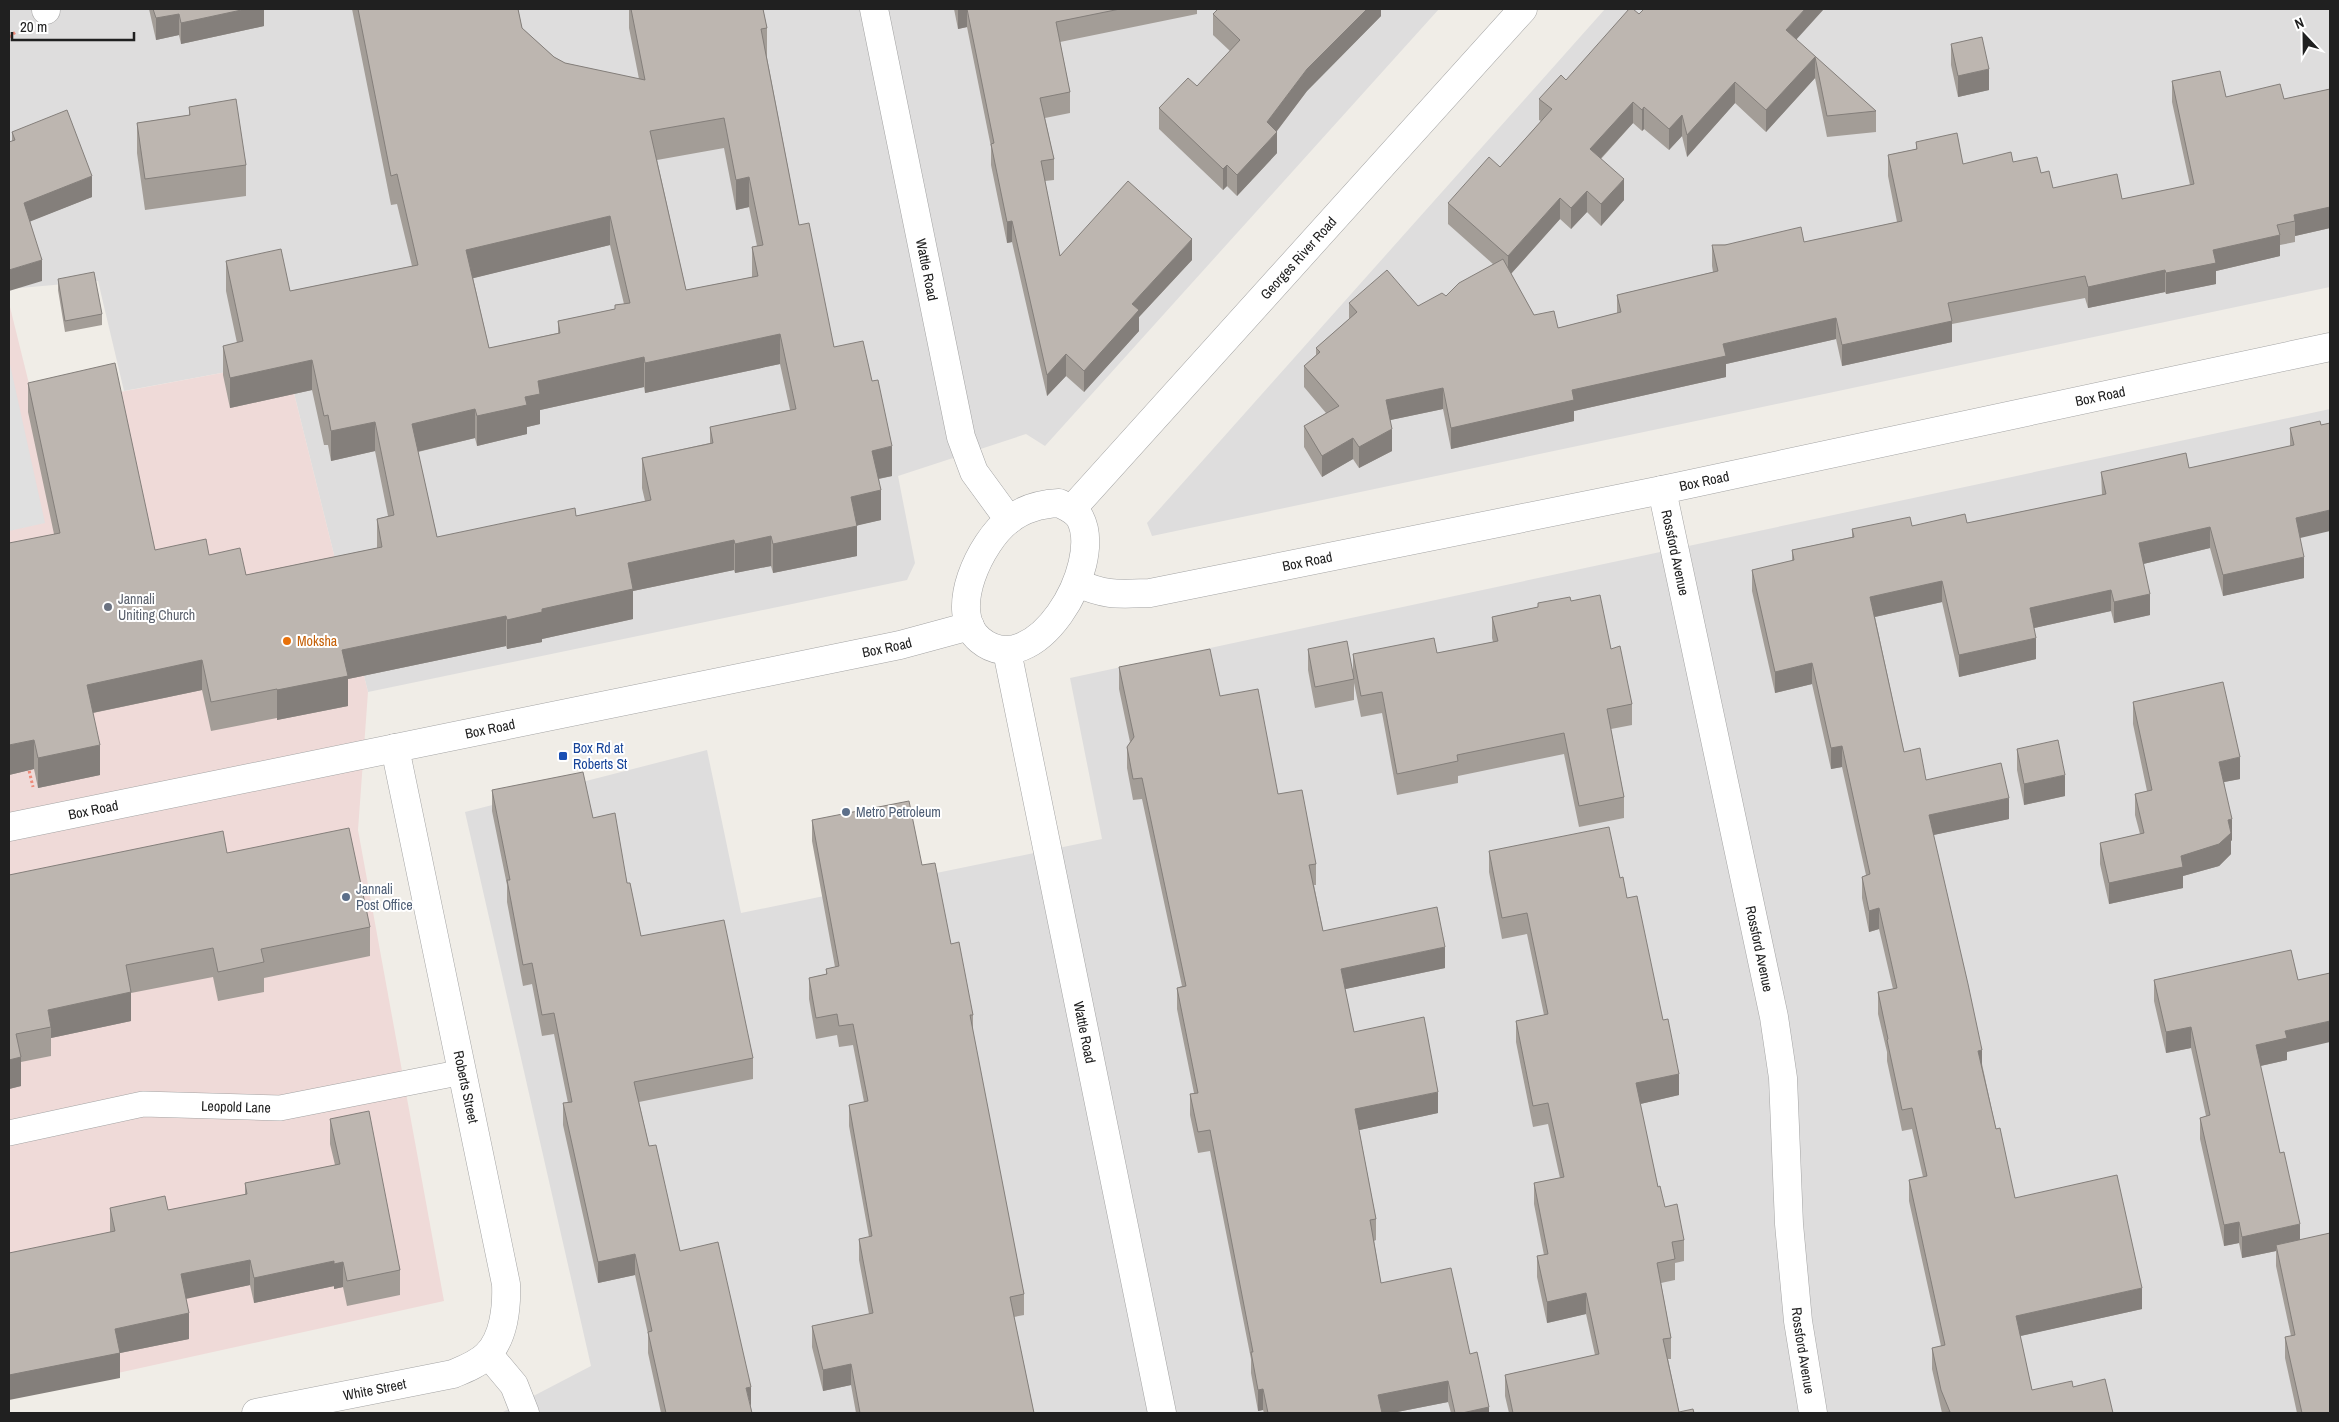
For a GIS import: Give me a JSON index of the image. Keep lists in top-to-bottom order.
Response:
{
  "streets": {
    "street": [
      "Georges River Road",
      "Wattle Road",
      "Box Road",
      "Rossford Avenue",
      "Roberts Street",
      "White Street"
    ],
    "lane": ["Leopold Lane"]
  },
  "crossings": [
    ["Georges River Road", "Wattle Road"],
    ["Georges River Road", "Box Road"],
    ["Wattle Road", "Box Road"],
    ["Box Road", "Rossford Avenue"],
    ["Box Road", "Roberts Street"],
    ["Roberts Street", "Leopold Lane"],
    ["Roberts Street", "White Street"]
  ],
  "places": {
    "other": [
      "Jannali Uniting Church",
      "Moksha",
      "Metro Petroleum",
      "Jannali Post Office"
    ],
    "transit": ["Box Rd at Roberts St"]
  },
  "scale_bar": "20 m",
  "north": "top"
}
